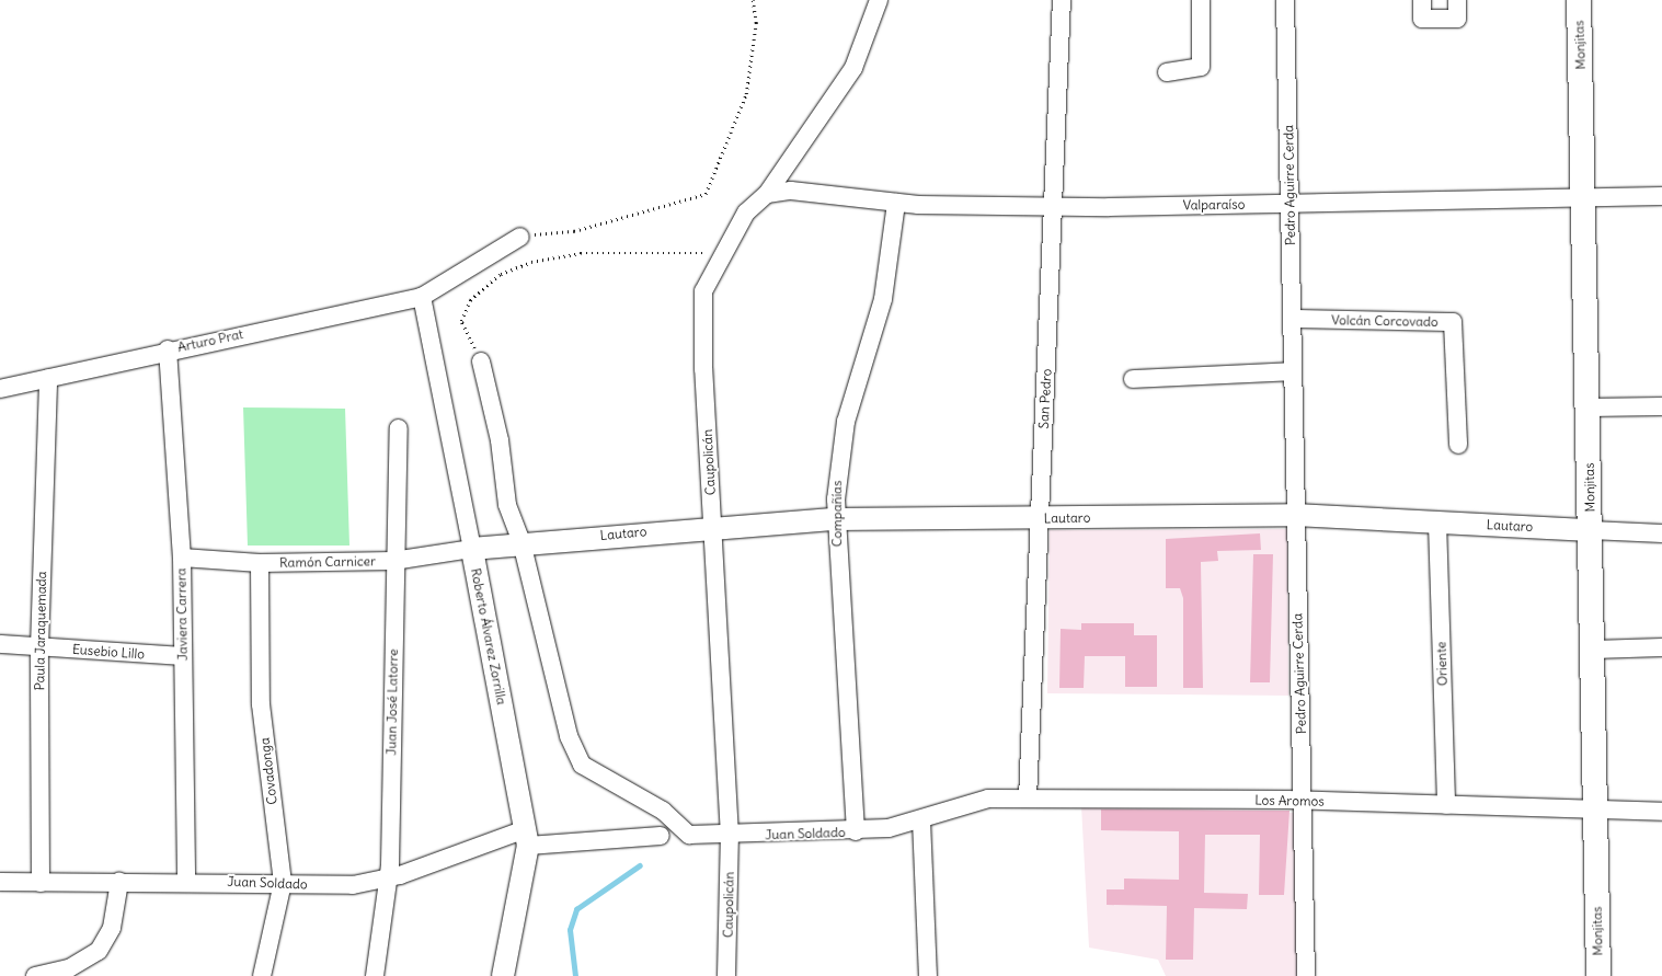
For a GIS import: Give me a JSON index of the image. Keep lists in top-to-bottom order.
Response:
{
  "streets": {
    "main road": ["Monjitas"],
    "street": [
      "Pedro Aguirre Cerda",
      "Valparaíso",
      "Volcán Corcovado",
      "Arturo Prat",
      "San Pedro",
      "Caupolicán",
      "Compañías",
      "Lautaro",
      "Ramón Carnicer",
      "Javiera Carrera",
      "Paula Jaraquemada",
      "Roberto Álvarez Zorrilla",
      "Eusebio Lillo",
      "Oriente",
      "Juan José Latorre",
      "Covadonga",
      "Los Aromos",
      "Juan Soldado"
    ]
  },
  "crossings": [
    ["Monjitas", "Valparaíso"],
    ["Monjitas", "Lautaro"],
    ["Monjitas", "Los Aromos"],
    ["Pedro Aguirre Cerda", "Valparaíso"],
    ["Pedro Aguirre Cerda", "Volcán Corcovado"],
    ["Pedro Aguirre Cerda", "Lautaro"],
    ["Pedro Aguirre Cerda", "Los Aromos"],
    ["Valparaíso", "San Pedro"],
    ["Valparaíso", "Caupolicán"],
    ["Valparaíso", "Compañías"],
    ["Arturo Prat", "Javiera Carrera"],
    ["Arturo Prat", "Paula Jaraquemada"],
    ["Arturo Prat", "Roberto Álvarez Zorrilla"],
    ["San Pedro", "Lautaro"],
    ["San Pedro", "Los Aromos"],
    ["Caupolicán", "Lautaro"],
    ["Caupolicán", "Juan Soldado"],
    ["Compañías", "Lautaro"],
    ["Compañías", "Juan Soldado"],
    ["Lautaro", "Ramón Carnicer"],
    ["Lautaro", "Roberto Álvarez Zorrilla"],
    ["Lautaro", "Oriente"],
    ["Lautaro", "Juan Soldado"],
    ["Ramón Carnicer", "Javiera Carrera"],
    ["Ramón Carnicer", "Roberto Álvarez Zorrilla"],
    ["Ramón Carnicer", "Juan José Latorre"],
    ["Ramón Carnicer", "Covadonga"],
    ["Javiera Carrera", "Eusebio Lillo"],
    ["Javiera Carrera", "Juan Soldado"],
    ["Paula Jaraquemada", "Eusebio Lillo"],
    ["Paula Jaraquemada", "Juan Soldado"],
    ["Roberto Álvarez Zorrilla", "Juan Soldado"],
    ["Oriente", "Los Aromos"],
    ["Juan José Latorre", "Juan Soldado"],
    ["Covadonga", "Juan Soldado"],
    ["Los Aromos", "Juan Soldado"]
  ]
}
